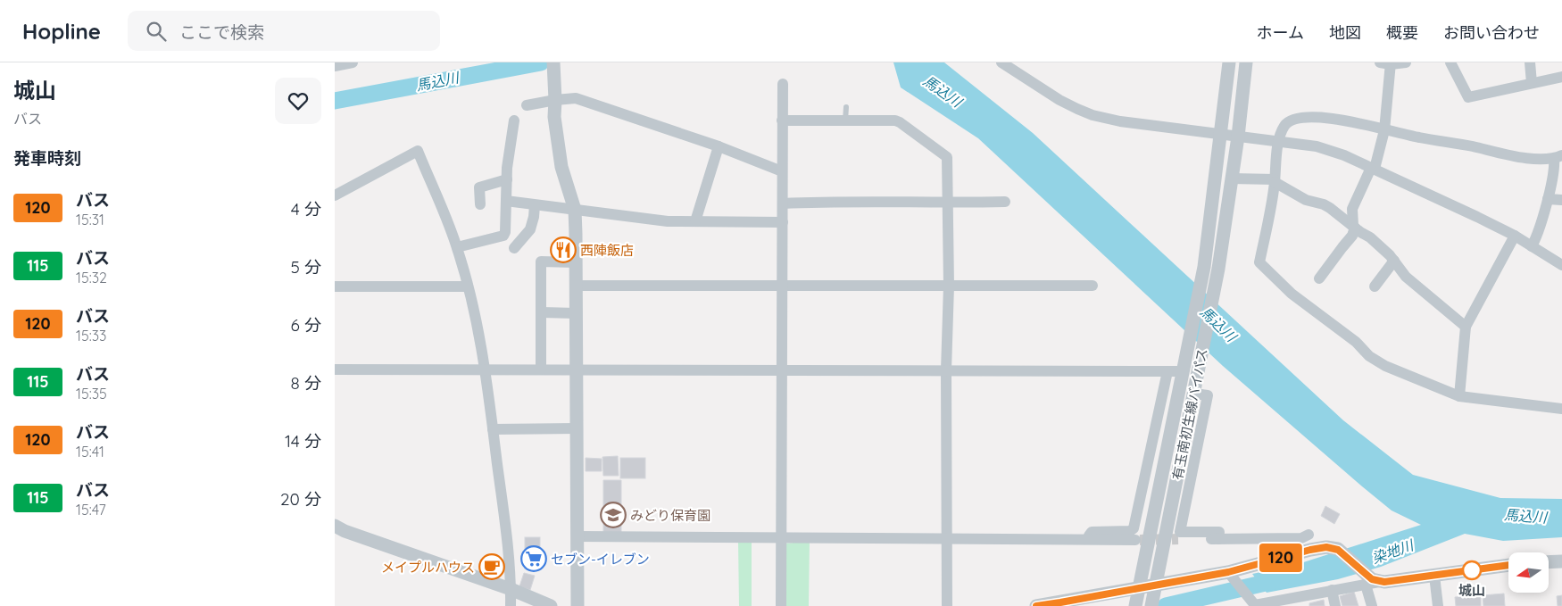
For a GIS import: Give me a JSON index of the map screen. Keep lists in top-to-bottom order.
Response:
{
  "streets": {
    "street": ["有玉南初生線バイパス"]
  },
  "water": ["馬込川", "染地川"],
  "places": {
    "restaurant": ["西陣飯店"],
    "school or university": ["みどり保育園"],
    "supermarket": ["セブン-イレブン"],
    "cafe": ["メイプルハウス"],
    "other": ["城山"]
  },
  "lines": ["bus line 120"],
  "north": "left",
  "page": {
    "header": "Hopline",
    "search": "ここで検索",
    "nav": [
      "ホーム",
      "地図",
      "概要",
      "お問い合わせ"
    ],
    "heading": [
      ["城山", "バス"],
      "発車時刻"
    ],
    "on_map": "120",
    "list": [
      {
        "mark": "120",
        "name": "バス",
        "note": "15:31",
        "value": "4 分"
      },
      {
        "mark": "115",
        "name": "バス",
        "note": "15:32",
        "value": "5 分"
      },
      {
        "mark": "120",
        "name": "バス",
        "note": "15:33",
        "value": "6 分"
      },
      {
        "mark": "115",
        "name": "バス",
        "note": "15:35",
        "value": "8 分"
      },
      {
        "mark": "120",
        "name": "バス",
        "note": "15:41",
        "value": "14 分"
      },
      {
        "mark": "115",
        "name": "バス",
        "note": "15:47",
        "value": "20 分"
      }
    ]
  }
}
